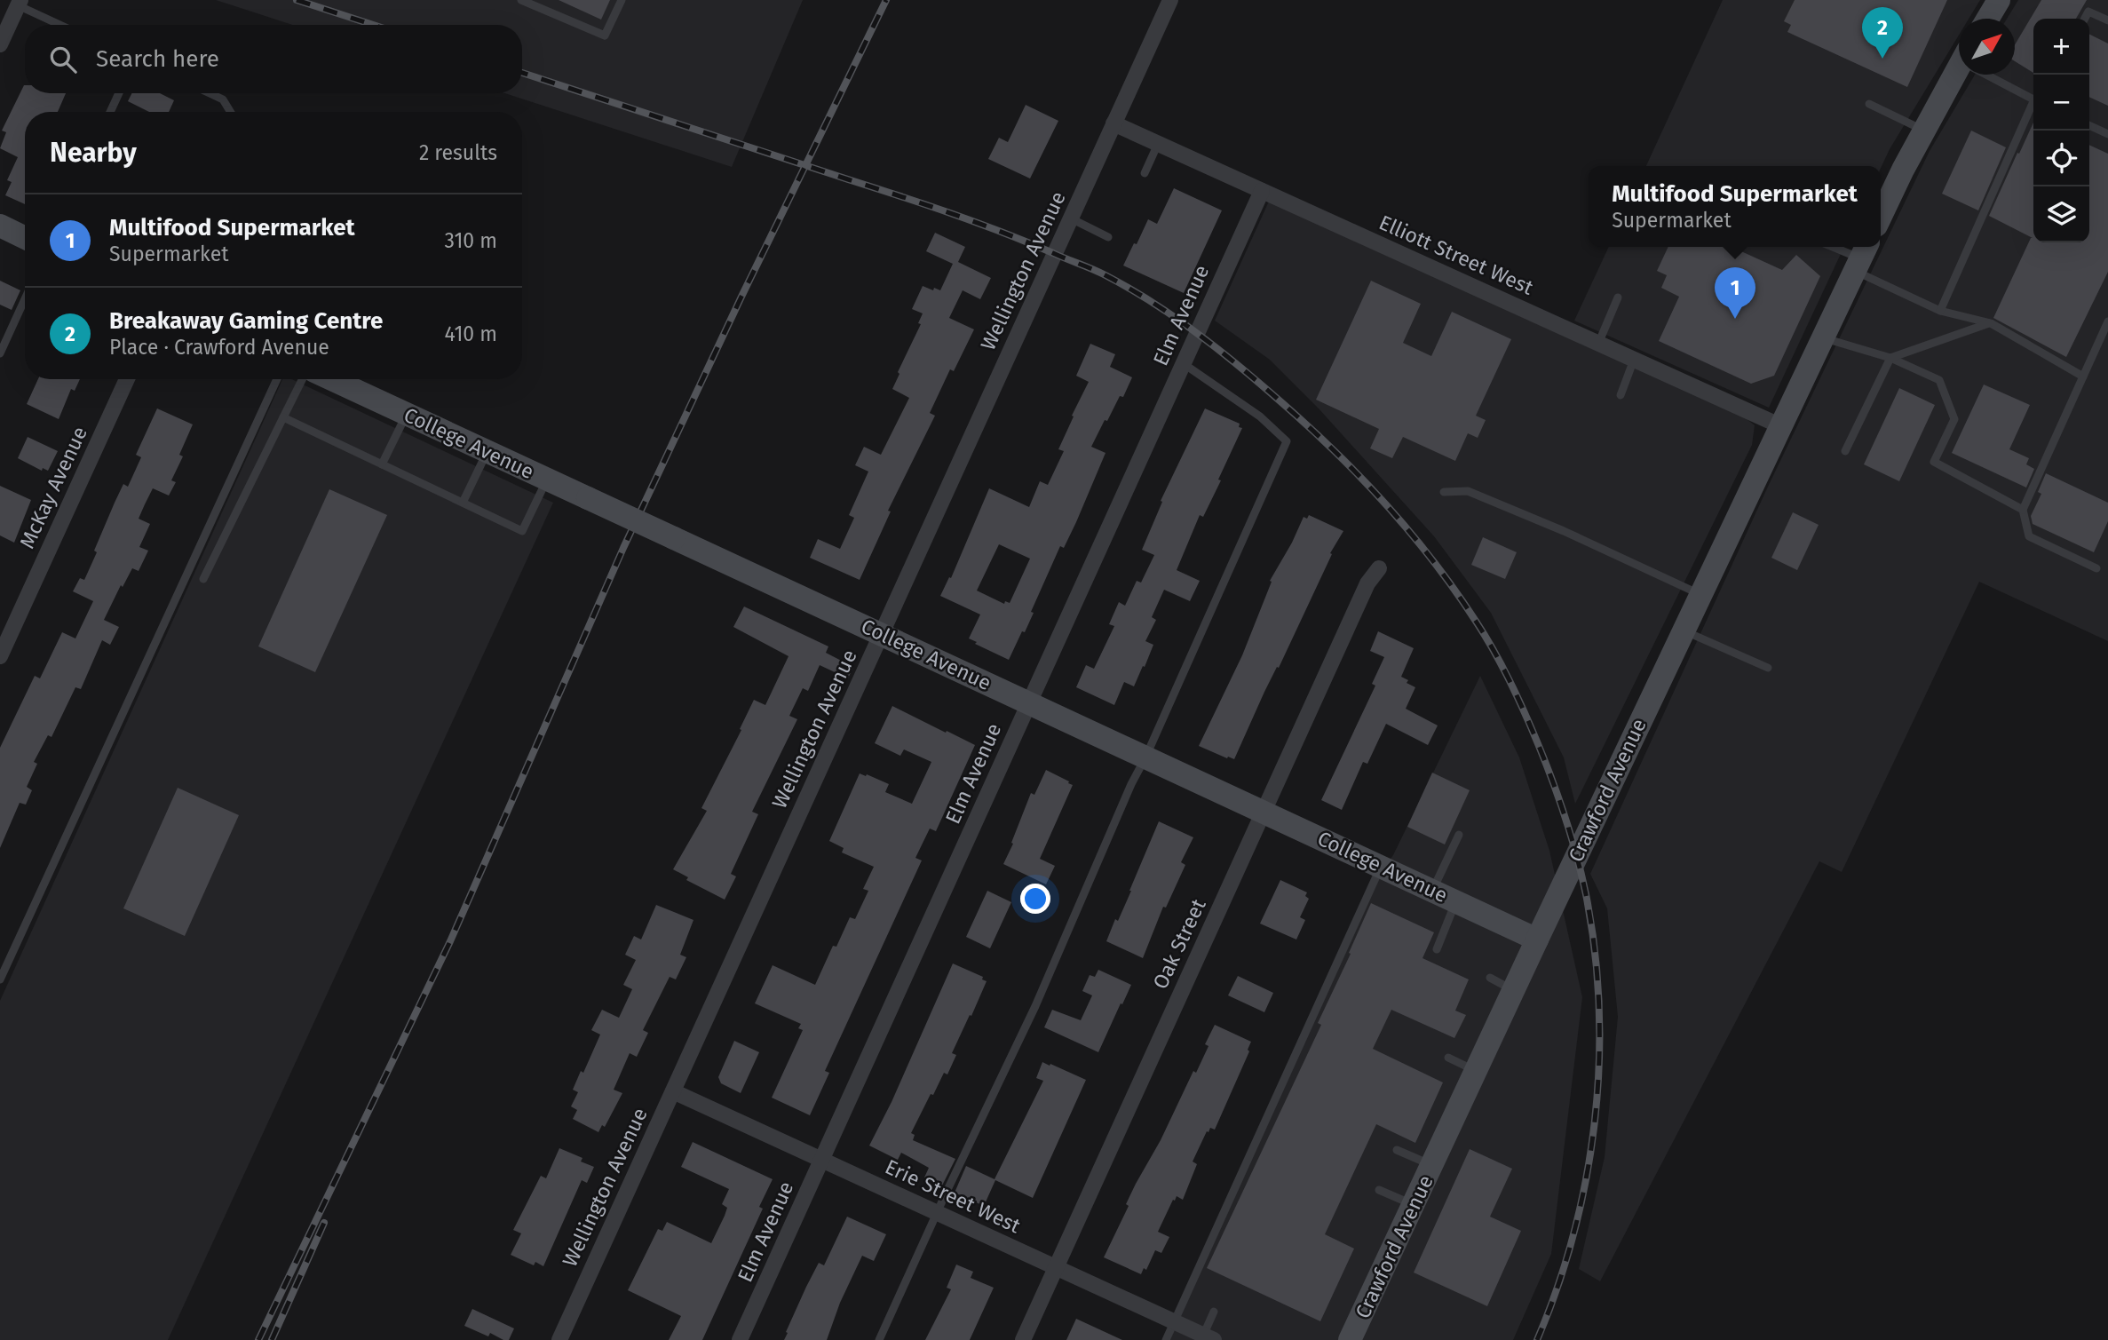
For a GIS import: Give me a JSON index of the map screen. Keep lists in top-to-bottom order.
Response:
{
  "streets": {
    "street": [
      "Elliott Street West",
      "Wellington Avenue",
      "Elm Avenue",
      "College Avenue",
      "McKay Avenue",
      "Crawford Avenue",
      "Oak Street",
      "Erie Street West"
    ]
  },
  "crossings": [
    ["Elliott Street West", "Wellington Avenue"],
    ["Elliott Street West", "Elm Avenue"],
    ["Elliott Street West", "Crawford Avenue"],
    ["Wellington Avenue", "College Avenue"],
    ["Wellington Avenue", "Erie Street West"],
    ["Elm Avenue", "College Avenue"],
    ["Elm Avenue", "Erie Street West"],
    ["College Avenue", "Crawford Avenue"],
    ["College Avenue", "Oak Street"],
    ["Oak Street", "Erie Street West"]
  ],
  "north": "top right",
  "page": {
    "pins": ["2", "1"],
    "map_buttons": ["+", "−"],
    "search": "Search here",
    "heading": ["Nearby", "2 results"],
    "popup": ["Multifood Supermarket", "Supermarket"],
    "list": [
      {
        "mark": "1",
        "name": "Multifood Supermarket",
        "note": "Supermarket",
        "value": "310 m"
      },
      {
        "mark": "2",
        "name": "Breakaway Gaming Centre",
        "note": "Place · Crawford Avenue",
        "value": "410 m"
      }
    ]
  }
}
